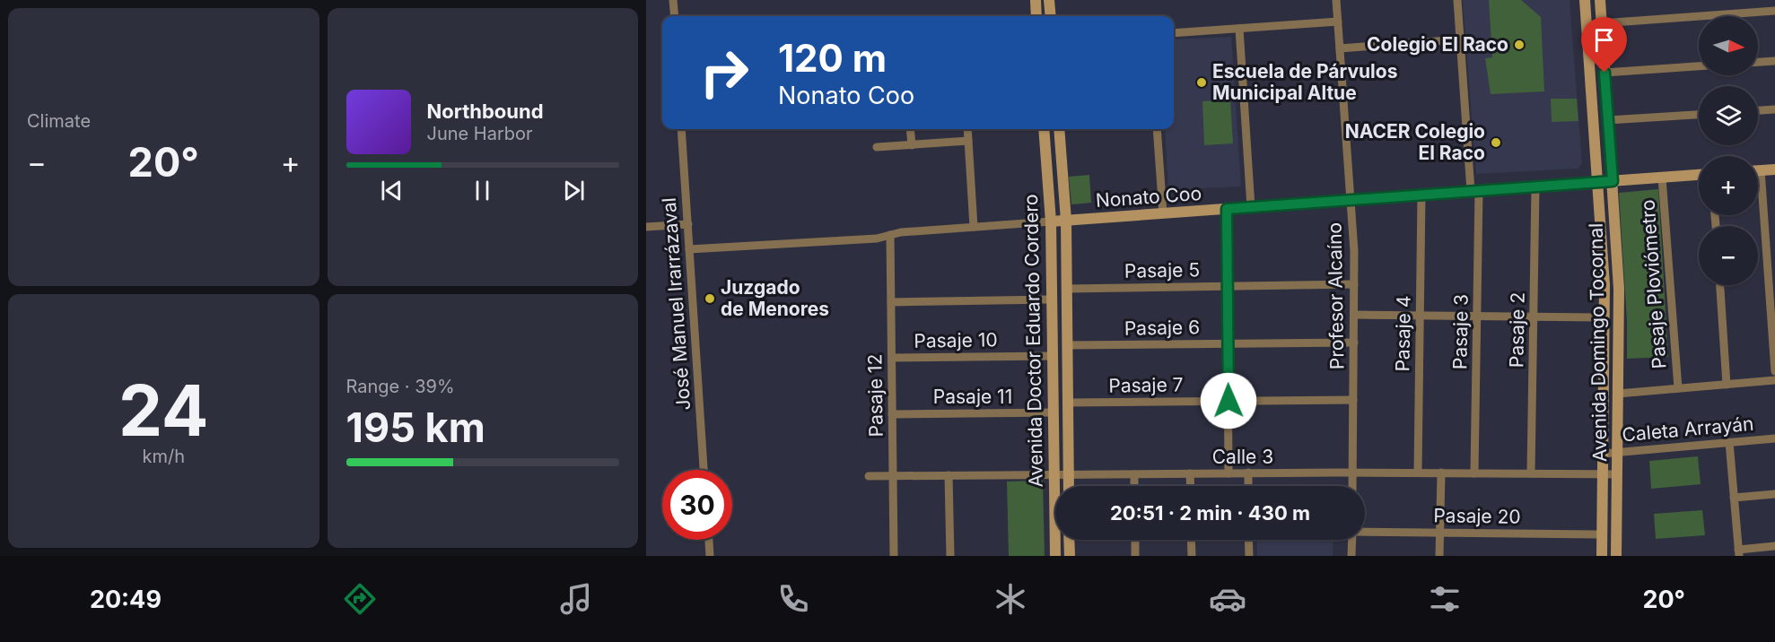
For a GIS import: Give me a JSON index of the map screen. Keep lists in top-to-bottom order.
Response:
{
  "streets": {
    "main road": ["Nonato Coo", "Avenida Doctor Eduardo Cordero", "Avenida Domingo Tocornal"],
    "street": [
      "Pasaje 5",
      "Pasaje Ploviómetro",
      "Profesor Alcaíno",
      "José Manuel Irarrázaval",
      "Pasaje 6",
      "Pasaje 2",
      "Pasaje 3",
      "Pasaje 4",
      "Pasaje 10",
      "Pasaje 7",
      "Pasaje 12",
      "Pasaje 11",
      "Caleta Arrayán",
      "Calle 3",
      "Pasaje 20"
    ]
  },
  "crossings": [
    ["Nonato Coo", "Pasaje Ploviómetro"],
    ["Nonato Coo", "Profesor Alcaíno"],
    ["Nonato Coo", "José Manuel Irarrázaval"],
    ["Nonato Coo", "Pasaje 2"],
    ["Nonato Coo", "Pasaje 3"],
    ["Nonato Coo", "Pasaje 4"],
    ["Nonato Coo", "Avenida Doctor Eduardo Cordero"],
    ["Nonato Coo", "Avenida Domingo Tocornal"],
    ["Nonato Coo", "Pasaje 12"],
    ["Pasaje 5", "Profesor Alcaíno"],
    ["Pasaje 5", "Avenida Doctor Eduardo Cordero"],
    ["Profesor Alcaíno", "Pasaje 6"],
    ["Profesor Alcaíno", "Pasaje 7"],
    ["Profesor Alcaíno", "Calle 3"],
    ["Pasaje 6", "Avenida Doctor Eduardo Cordero"],
    ["Pasaje 2", "Calle 3"],
    ["Pasaje 3", "Calle 3"],
    ["Pasaje 4", "Calle 3"],
    ["Pasaje 10", "Avenida Doctor Eduardo Cordero"],
    ["Pasaje 10", "Pasaje 12"],
    ["Avenida Doctor Eduardo Cordero", "Pasaje 7"],
    ["Avenida Doctor Eduardo Cordero", "Pasaje 11"],
    ["Avenida Doctor Eduardo Cordero", "Calle 3"],
    ["Avenida Domingo Tocornal", "Caleta Arrayán"],
    ["Avenida Domingo Tocornal", "Calle 3"],
    ["Avenida Domingo Tocornal", "Pasaje 20"],
    ["Pasaje 12", "Pasaje 11"],
    ["Pasaje 12", "Calle 3"]
  ],
  "places": [
    "Colegio El Raco",
    "Escuela de Párvulos Municipal Altue",
    "NACER Colegio El Raco",
    "Juzgado de Menores"
  ],
  "north": "right",
  "page": {
    "tile": [
      "Climate",
      ["24", "km/h"],
      ["Range · 39%", "195 km"]
    ],
    "map_buttons": ["+", "−"],
    "turn": ["120 m", "Nonato Coo"],
    "song": ["Northbound", "June Harbor"],
    "heat": ["−", "20°", "+"],
    "limit": "30",
    "trip": "20:51 · 2 min · 430 m",
    "tabs": ["20:49", "20°"]
  }
}
